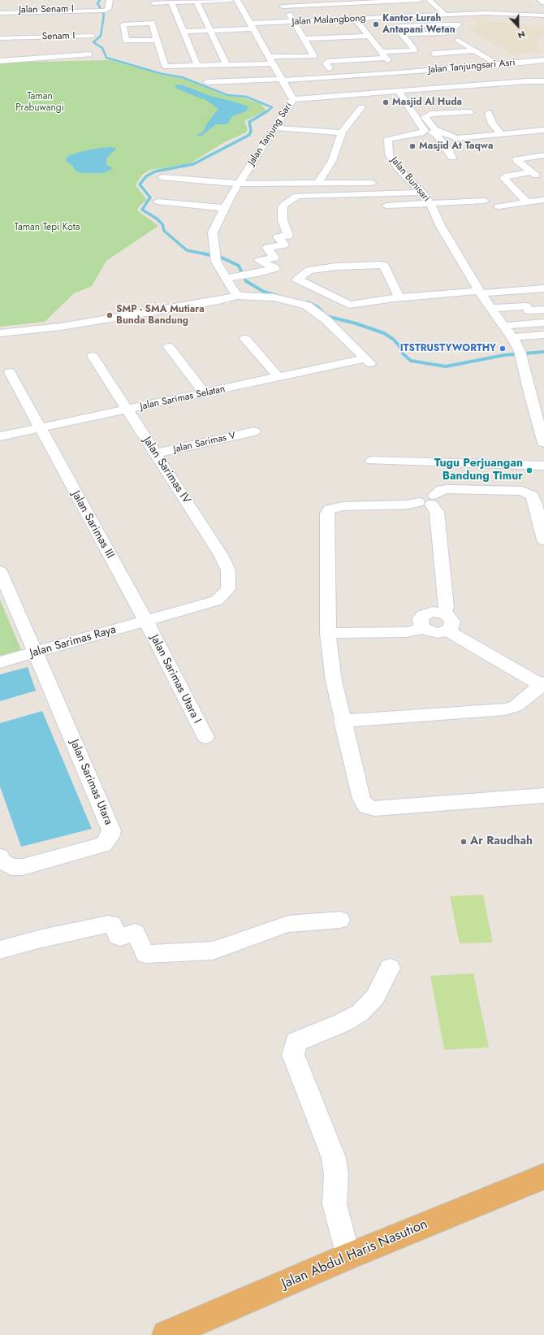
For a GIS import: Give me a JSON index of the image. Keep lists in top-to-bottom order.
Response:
{
  "streets": {
    "highway": ["Jalan Abdul Haris Nasution"],
    "street": [
      "Jalan Senam I",
      "Jalan Malangbong",
      "Senam I",
      "Jalan Tanjungsari Asri",
      "Jalan Tanjung Sari",
      "Jalan Bunisari",
      "Jalan Sarimas Selatan",
      "Jalan Sarimas V",
      "Jalan Sarimas IV",
      "Jalan Sarimas III",
      "Jalan Sarimas Raya",
      "Jalan Sarimas Utara I",
      "Jalan Sarimas Utara"
    ]
  },
  "crossings": [
    ["Jalan Malangbong", "Jalan Tanjung Sari"],
    ["Jalan Tanjungsari Asri", "Jalan Tanjung Sari"],
    ["Jalan Sarimas Selatan", "Jalan Sarimas IV"],
    ["Jalan Sarimas Selatan", "Jalan Sarimas III"],
    ["Jalan Sarimas V", "Jalan Sarimas IV"],
    ["Jalan Sarimas IV", "Jalan Sarimas Raya"],
    ["Jalan Sarimas III", "Jalan Sarimas Raya"],
    ["Jalan Sarimas III", "Jalan Sarimas Utara I"],
    ["Jalan Sarimas Raya", "Jalan Sarimas Utara I"],
    ["Jalan Sarimas Raya", "Jalan Sarimas Utara"]
  ],
  "parks": ["Taman Prabuwangi", "Taman Tepi Kota"],
  "places": [
    "Kantor Lurah Antapani Wetan",
    "Masjid Al Huda",
    "Masjid At Taqwa",
    "SMP - SMA Mutiara Bunda Bandung",
    "ITSTRUSTYWORTHY",
    "Tugu Perjuangan Bandung Timur",
    "Ar Raudhah"
  ],
  "north": "bottom"
}
